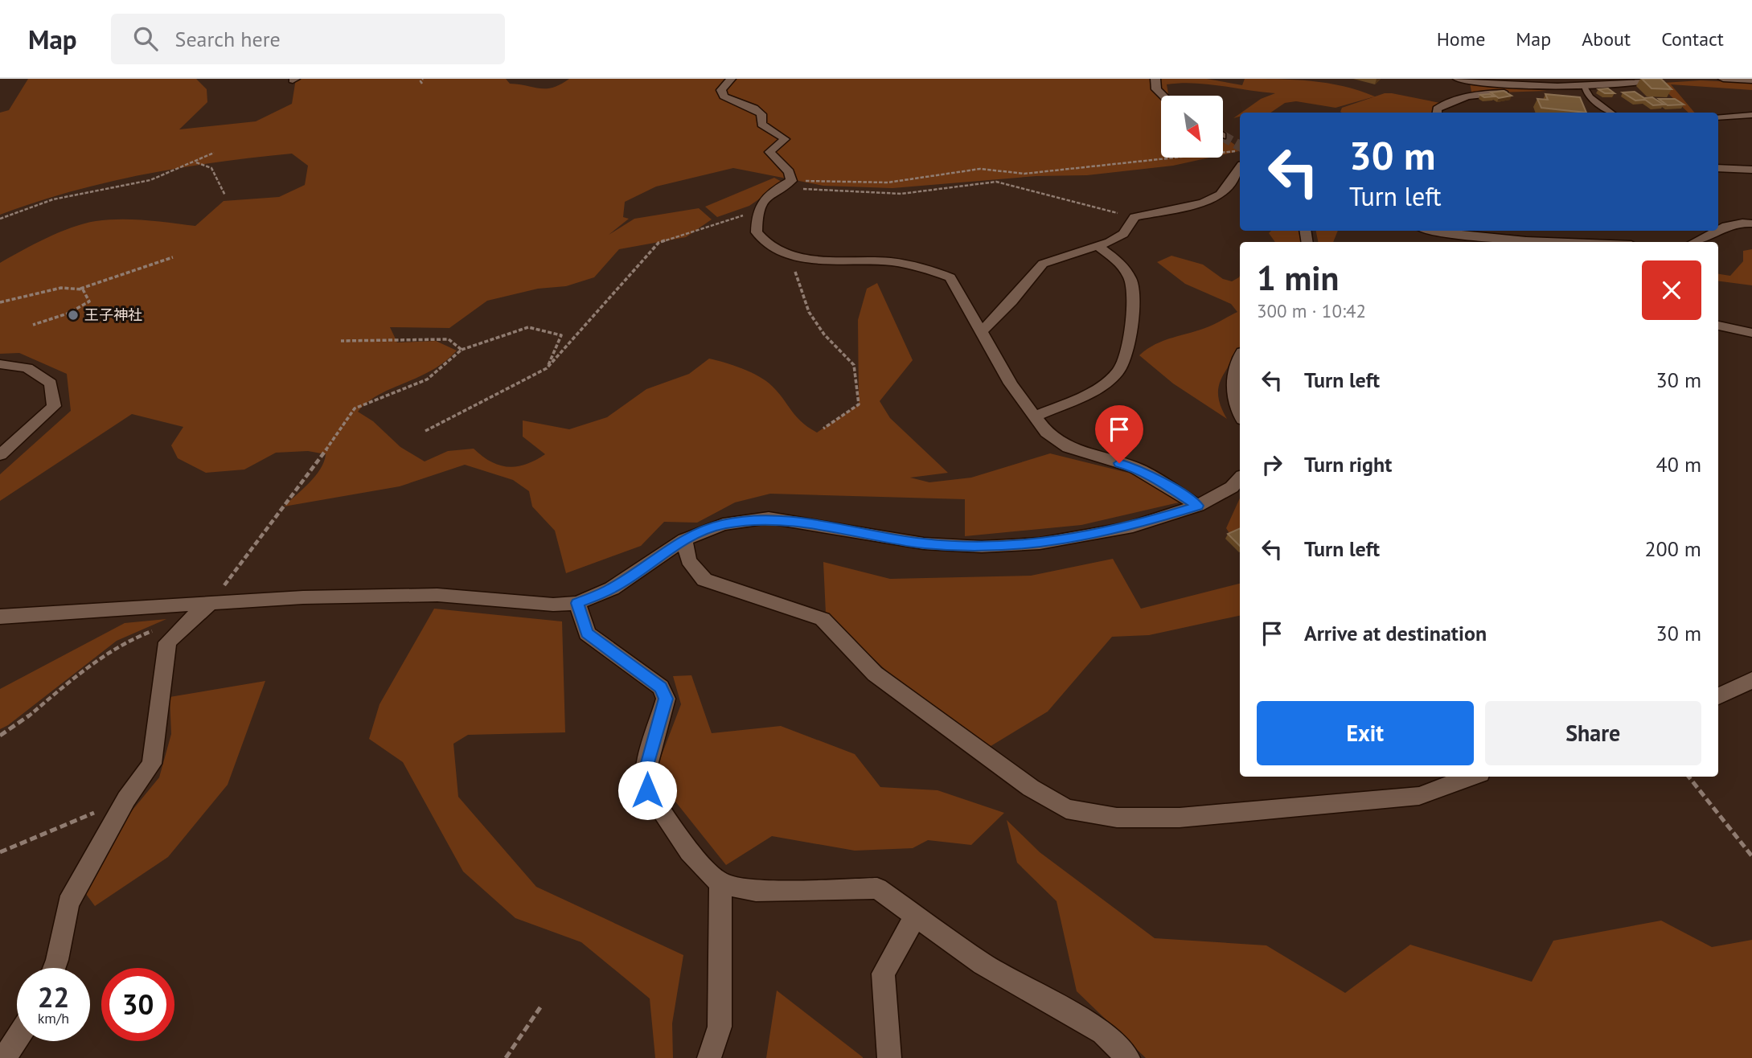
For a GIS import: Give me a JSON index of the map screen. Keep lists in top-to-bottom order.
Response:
{
  "places": ["王子神社"],
  "north": "bottom right",
  "page": {
    "header": "Map",
    "search": "Search here",
    "nav": [
      "Home",
      "Map",
      "About",
      "Contact"
    ],
    "turn": ["30 m", "Turn left"],
    "heading": ["1 min", "300 m · 10:42"],
    "list": [
      {
        "name": "Turn left",
        "value": "30 m"
      },
      {
        "name": "Turn right",
        "value": "40 m"
      },
      {
        "name": "Turn left",
        "value": "200 m"
      },
      {
        "name": "Arrive at destination",
        "value": "30 m"
      }
    ],
    "buttons": ["Exit", "Share"],
    "speed": "22 km/h",
    "limit": "30"
  }
}
